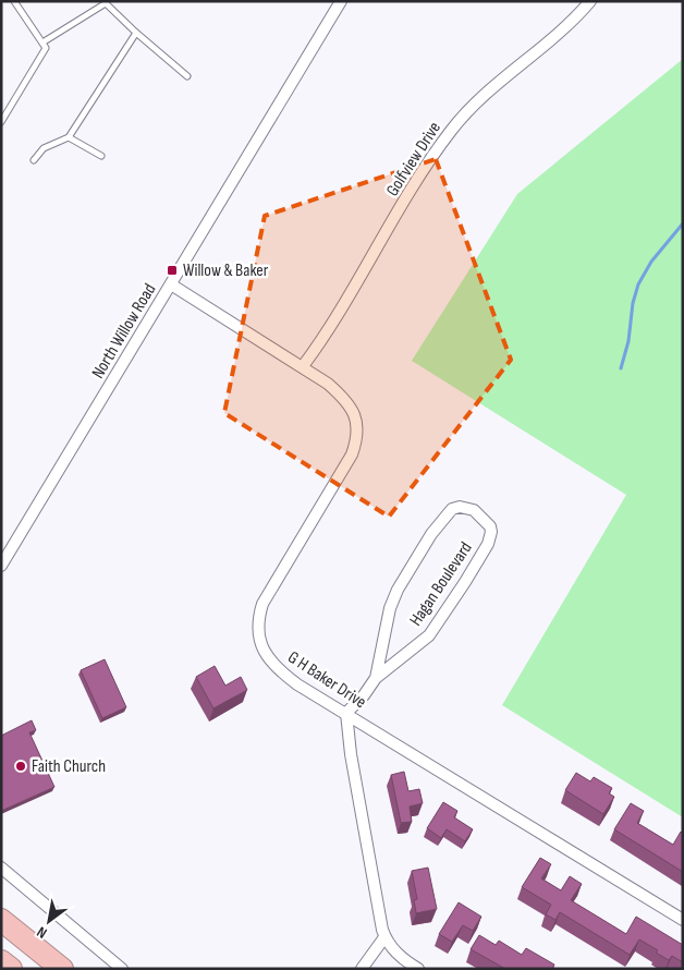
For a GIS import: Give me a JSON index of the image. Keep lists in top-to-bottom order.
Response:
{
  "streets": {
    "street": [
      "Golfview Drive",
      "North Willow Road",
      "Hagan Boulevard",
      "G H Baker Drive"
    ]
  },
  "crossings": [
    ["Golfview Drive", "G H Baker Drive"],
    ["North Willow Road", "G H Baker Drive"],
    ["Hagan Boulevard", "G H Baker Drive"]
  ],
  "places": {
    "transit": ["Willow & Baker"],
    "other": ["Faith Church"]
  },
  "north": "bottom left"
}
